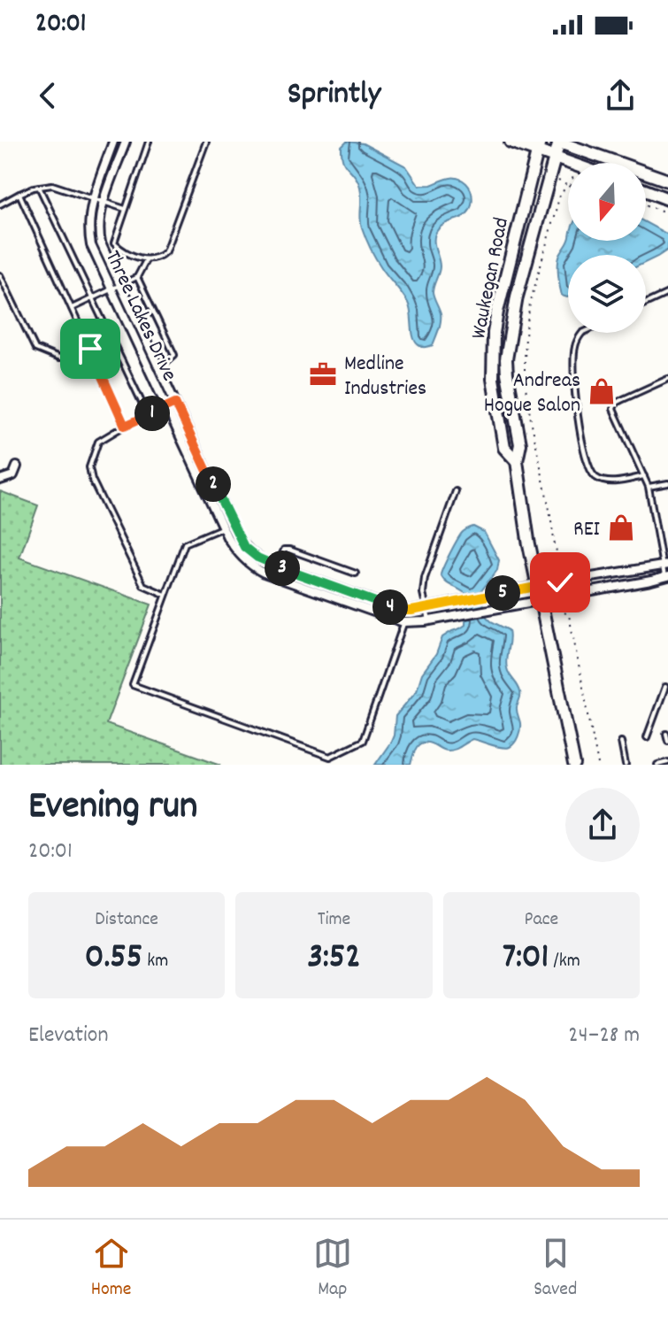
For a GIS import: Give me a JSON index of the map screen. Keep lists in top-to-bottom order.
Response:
{
  "streets": {
    "main road": ["Waukegan Road"],
    "street": ["Three Lakes Drive"]
  },
  "crossings": [
    ["Waukegan Road", "Three Lakes Drive"]
  ],
  "places": {
    "office": ["Medline Industries"],
    "shop": ["Andreas Hogue Salon", "REI"]
  },
  "north": "bottom",
  "page": {
    "status": "20:01",
    "header": "Sprintly",
    "pins": [
      "1",
      "2",
      "3",
      "5",
      "4"
    ],
    "heading": ["Evening run", "20:01"],
    "stats": [
      ["Distance", "0.55 km"],
      ["Time", "3:52"],
      ["Pace", "7:01 /km"]
    ],
    "chart": ["Elevation", "24–28 m"],
    "tabs": ["Home", "Map", "Saved"]
  }
}
